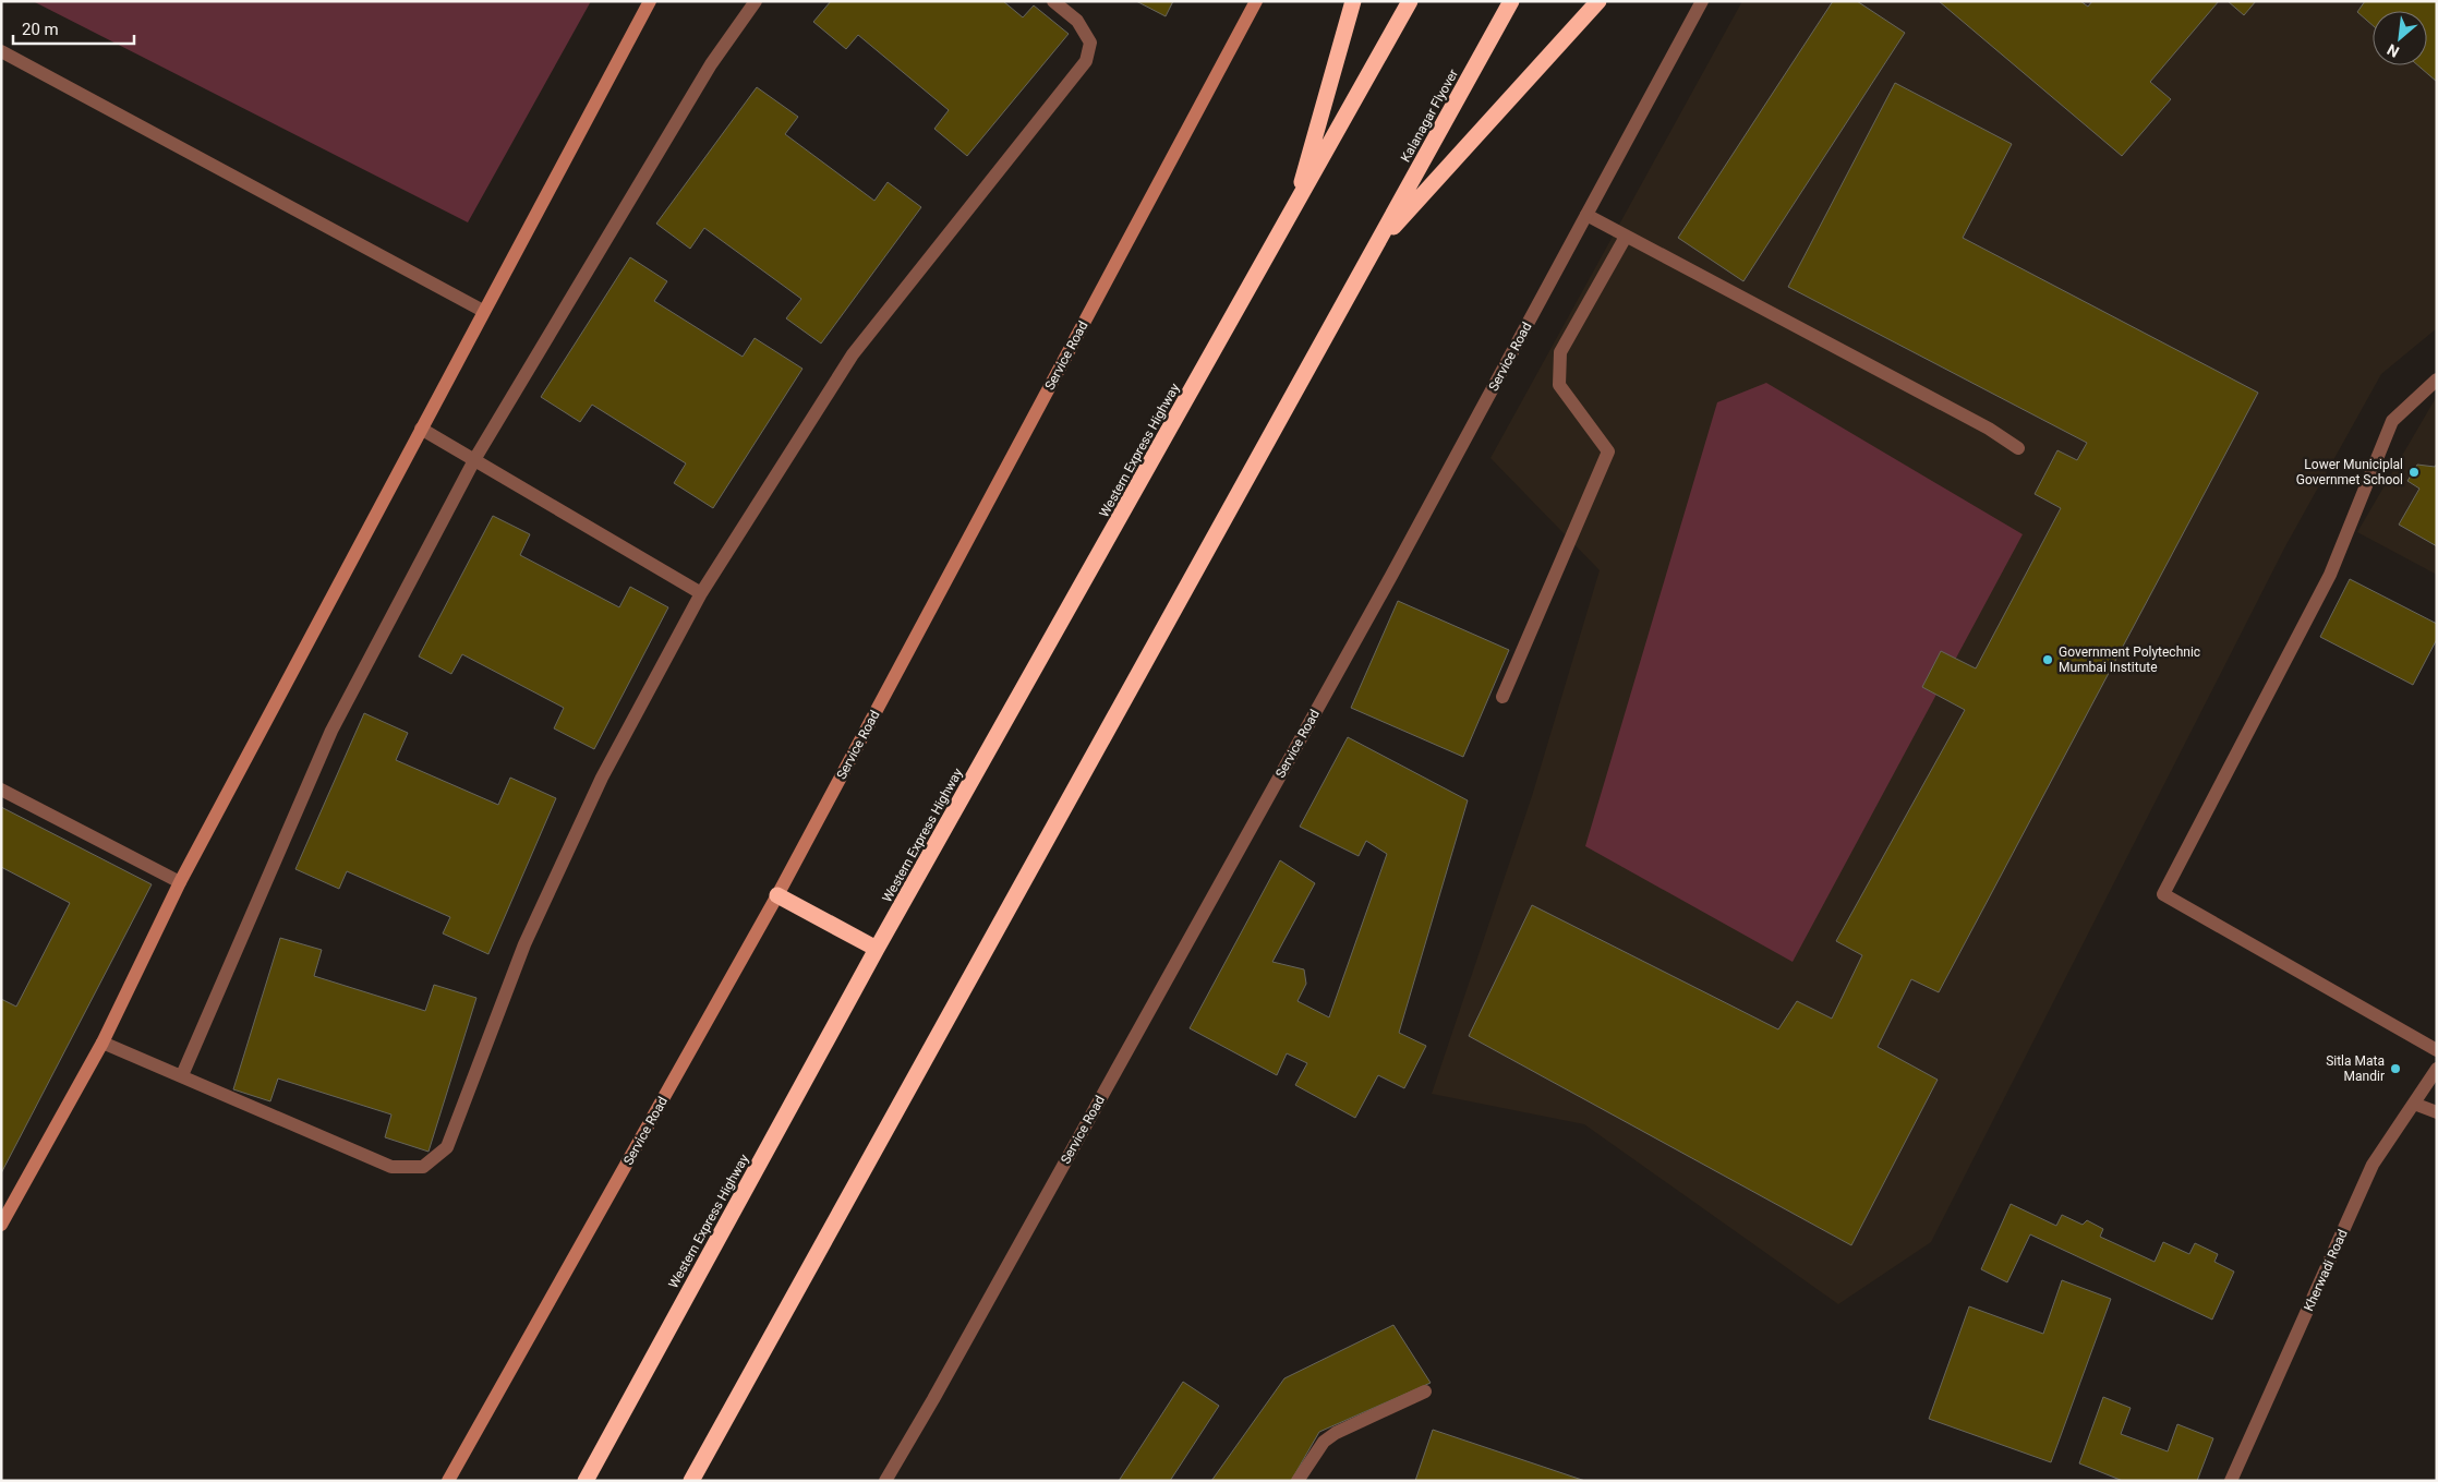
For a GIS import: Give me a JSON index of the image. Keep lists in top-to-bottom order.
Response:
{
  "streets": {
    "highway": ["Kalanagar Flyover", "Western Express Highway"],
    "street": ["Service Road", "Kherwadi Road"]
  },
  "places": ["Lower Municiplal Governmet School", "Government Polytechnic Mumbai Institute", "Sitla Mata Mandir"],
  "scale_bar": "20 m",
  "north": "bottom left"
}
